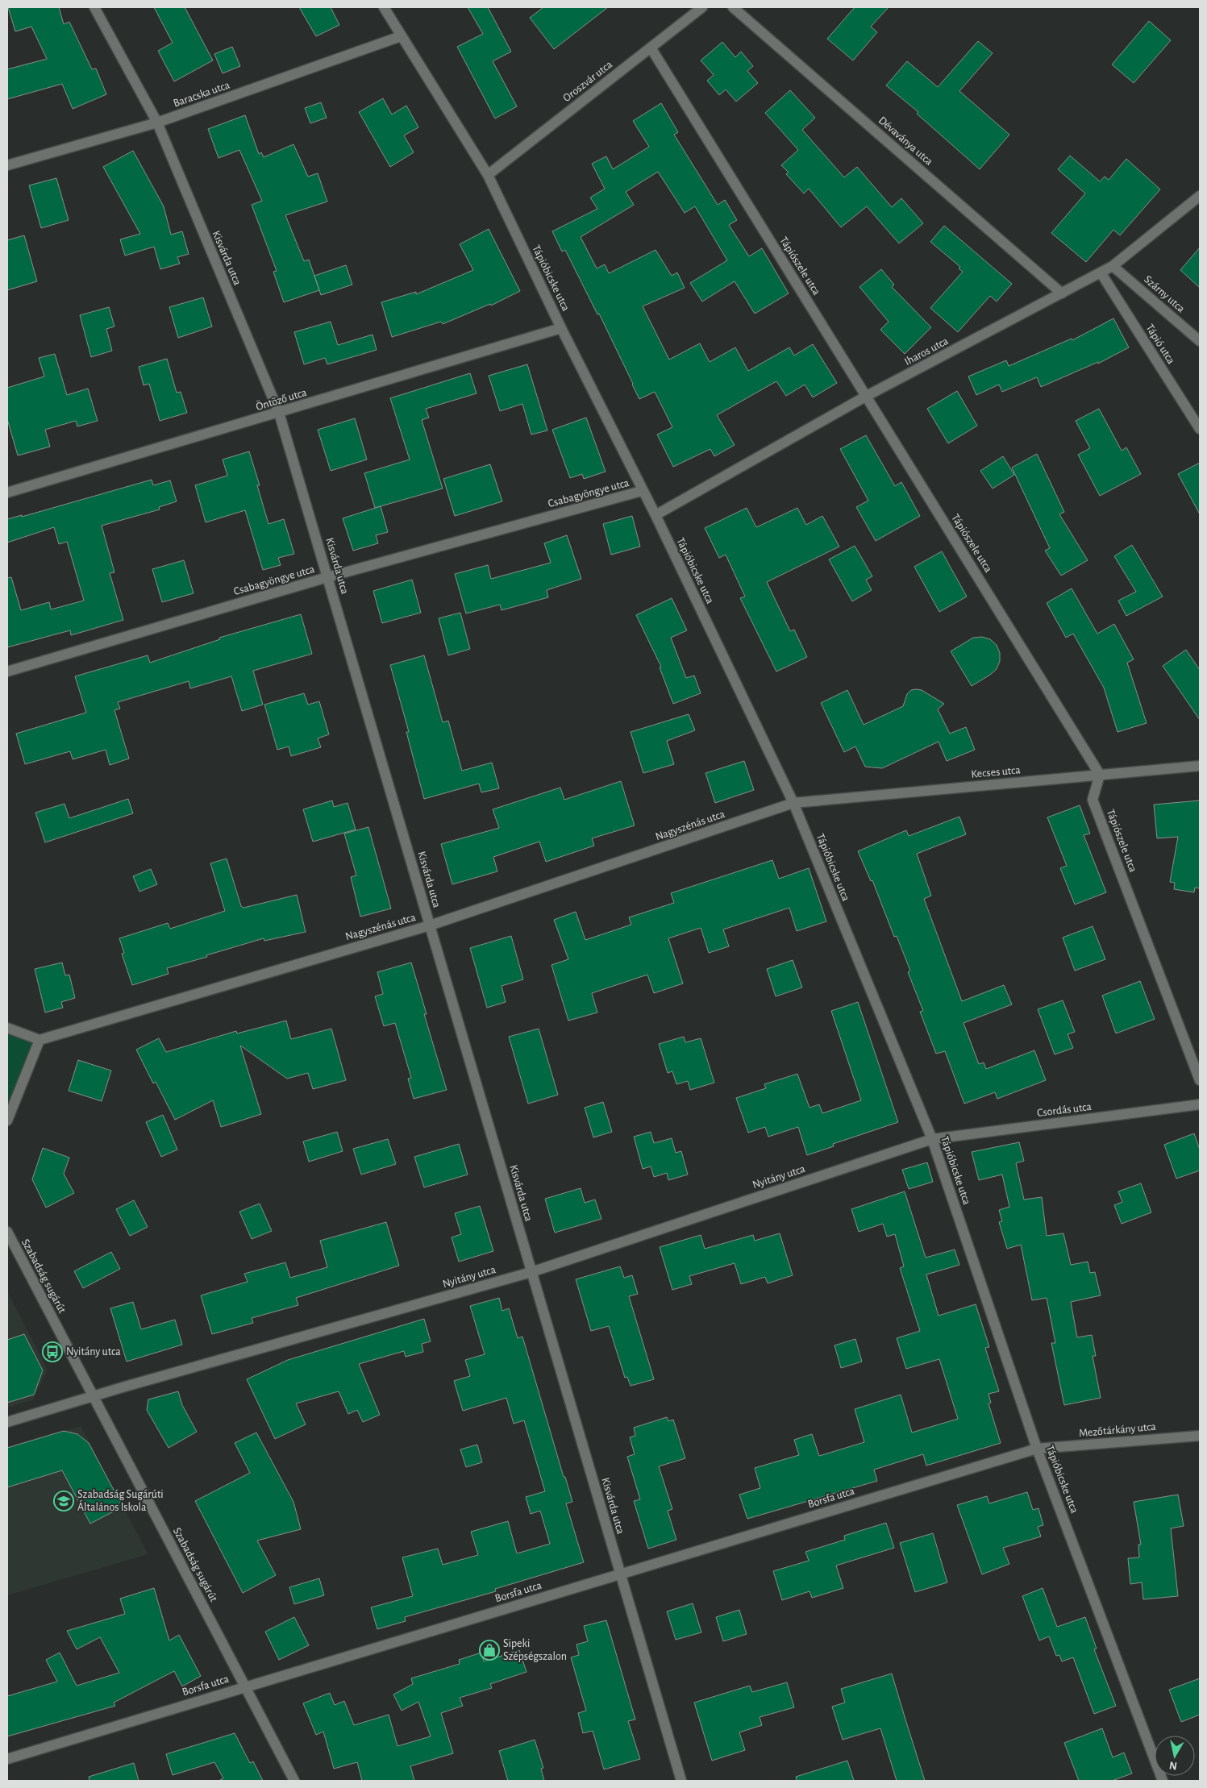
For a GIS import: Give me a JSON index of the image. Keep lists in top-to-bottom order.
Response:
{
  "streets": {
    "street": [
      "Oroszvár utca",
      "Baracska utca",
      "Dévaványa utca",
      "Kisvárda utca",
      "Tápiószele utca",
      "Tápióbicske utca",
      "Szárny utca",
      "Tápió utca",
      "Iharos utca",
      "Öntöző utca",
      "Csabagyöngye utca",
      "Kecses utca",
      "Nagyszénás utca",
      "Csordás utca",
      "Nyitány utca",
      "Szabadság sugárút",
      "Mezőtárkány utca",
      "Borsfa utca"
    ]
  },
  "crossings": [
    ["Oroszvár utca", "Tápiószele utca"],
    ["Oroszvár utca", "Tápióbicske utca"],
    ["Baracska utca", "Kisvárda utca"],
    ["Baracska utca", "Tápióbicske utca"],
    ["Dévaványa utca", "Iharos utca"],
    ["Kisvárda utca", "Öntöző utca"],
    ["Kisvárda utca", "Csabagyöngye utca"],
    ["Kisvárda utca", "Nagyszénás utca"],
    ["Kisvárda utca", "Nyitány utca"],
    ["Kisvárda utca", "Borsfa utca"],
    ["Tápiószele utca", "Iharos utca"],
    ["Tápiószele utca", "Kecses utca"],
    ["Tápióbicske utca", "Iharos utca"],
    ["Tápióbicske utca", "Öntöző utca"],
    ["Tápióbicske utca", "Csabagyöngye utca"],
    ["Tápióbicske utca", "Kecses utca"],
    ["Tápióbicske utca", "Nagyszénás utca"],
    ["Tápióbicske utca", "Csordás utca"],
    ["Tápióbicske utca", "Nyitány utca"],
    ["Tápióbicske utca", "Mezőtárkány utca"],
    ["Tápióbicske utca", "Borsfa utca"],
    ["Szárny utca", "Iharos utca"],
    ["Tápió utca", "Iharos utca"],
    ["Kecses utca", "Nagyszénás utca"],
    ["Csordás utca", "Nyitány utca"],
    ["Nyitány utca", "Szabadság sugárút"],
    ["Szabadság sugárút", "Borsfa utca"],
    ["Mezőtárkány utca", "Borsfa utca"]
  ],
  "places": {
    "bus stop": ["Nyitány utca"],
    "school or university": ["Szabadság Sugárúti Általános Iskola"],
    "shop": ["Sipeki Szépségszalon"]
  },
  "north": "bottom"
}
